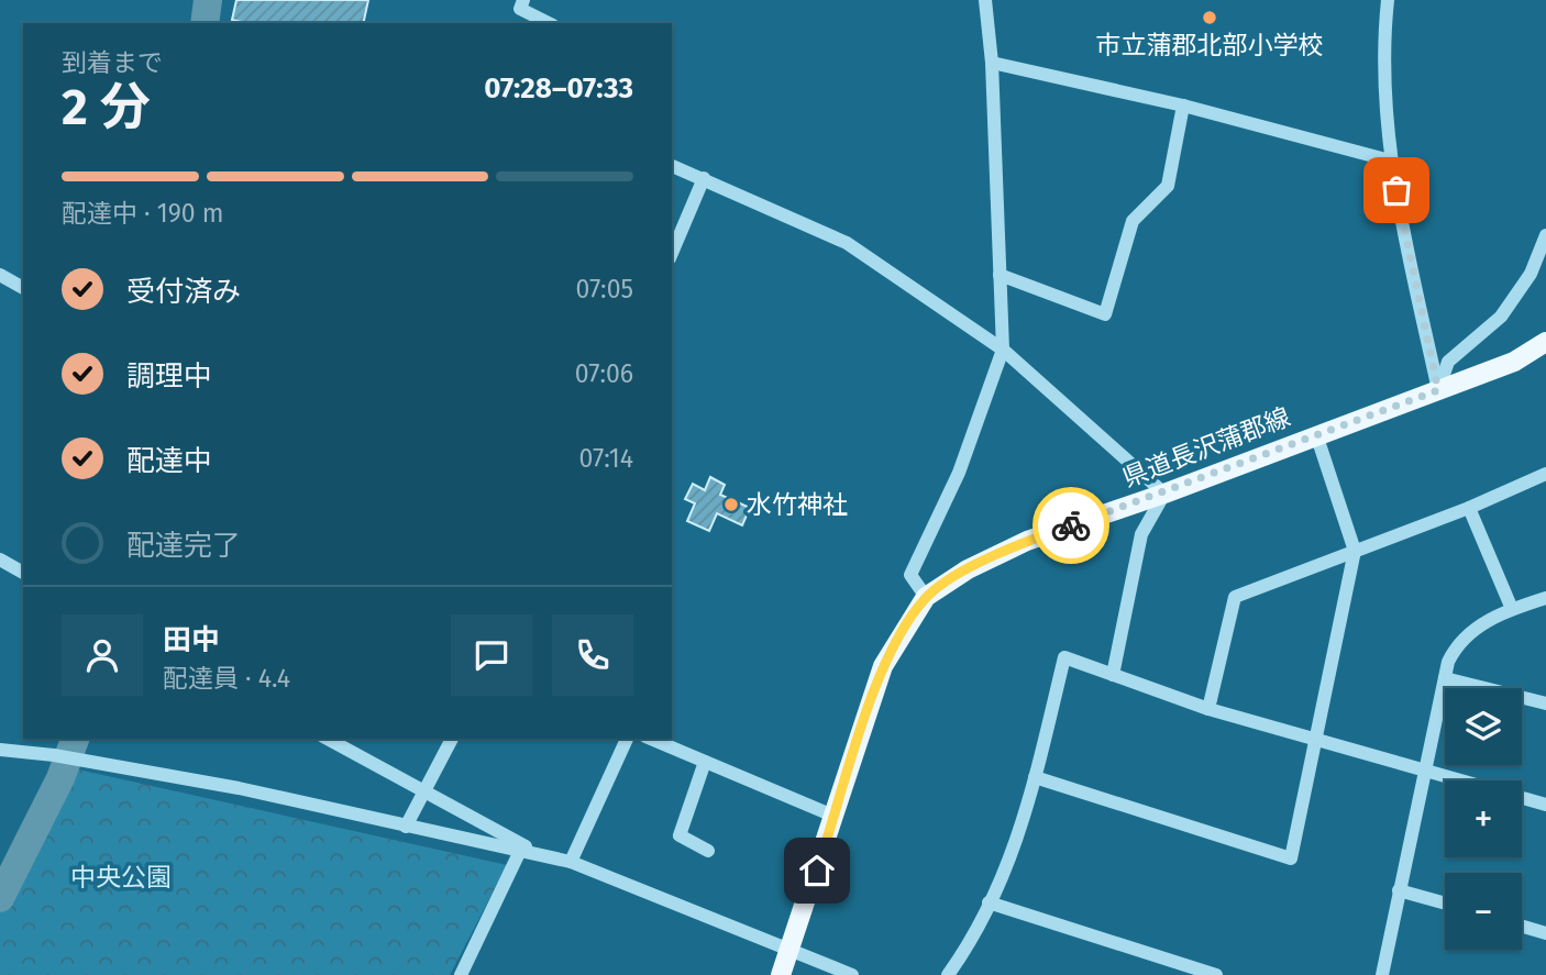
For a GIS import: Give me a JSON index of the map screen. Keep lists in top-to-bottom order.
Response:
{
  "streets": {
    "main road": ["県道長沢蒲郡線"]
  },
  "parks": ["中央公園"],
  "places": ["市立蒲郡北部小学校", "水竹神社"],
  "page": {
    "heading": ["2 分", "到着まで", "07:28–07:33"],
    "panel": ["田中", "配達員 · 4.4"],
    "bar": "配達中 · 190 m",
    "list": [
      ["受付済み", "07:05"],
      ["調理中", "07:06"],
      ["配達中", "07:14"],
      "配達完了"
    ],
    "map_buttons": ["+", "−"]
  }
}
